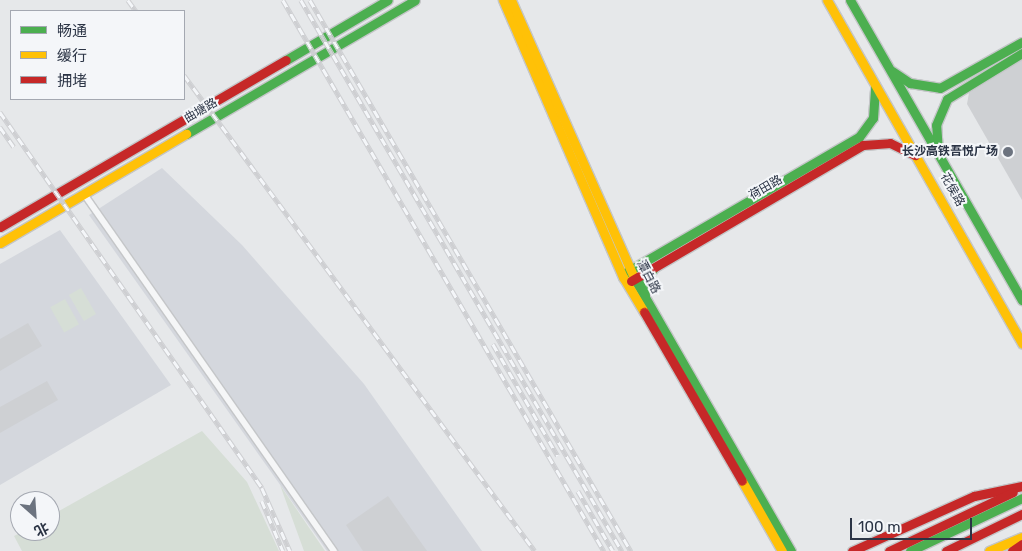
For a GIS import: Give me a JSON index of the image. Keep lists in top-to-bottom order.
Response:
{
  "streets": {
    "main road": [
      "曲塘路",
      "荷田路",
      "花侯路",
      "潭白路"
    ]
  },
  "crossings": [
    ["荷田路", "花侯路"],
    ["荷田路", "潭白路"]
  ],
  "places": ["长沙高铁吾悦广场"],
  "legend": ["畅通", "缓行", "拥堵"],
  "scale_bar": "100 m",
  "north": "bottom right"
}
